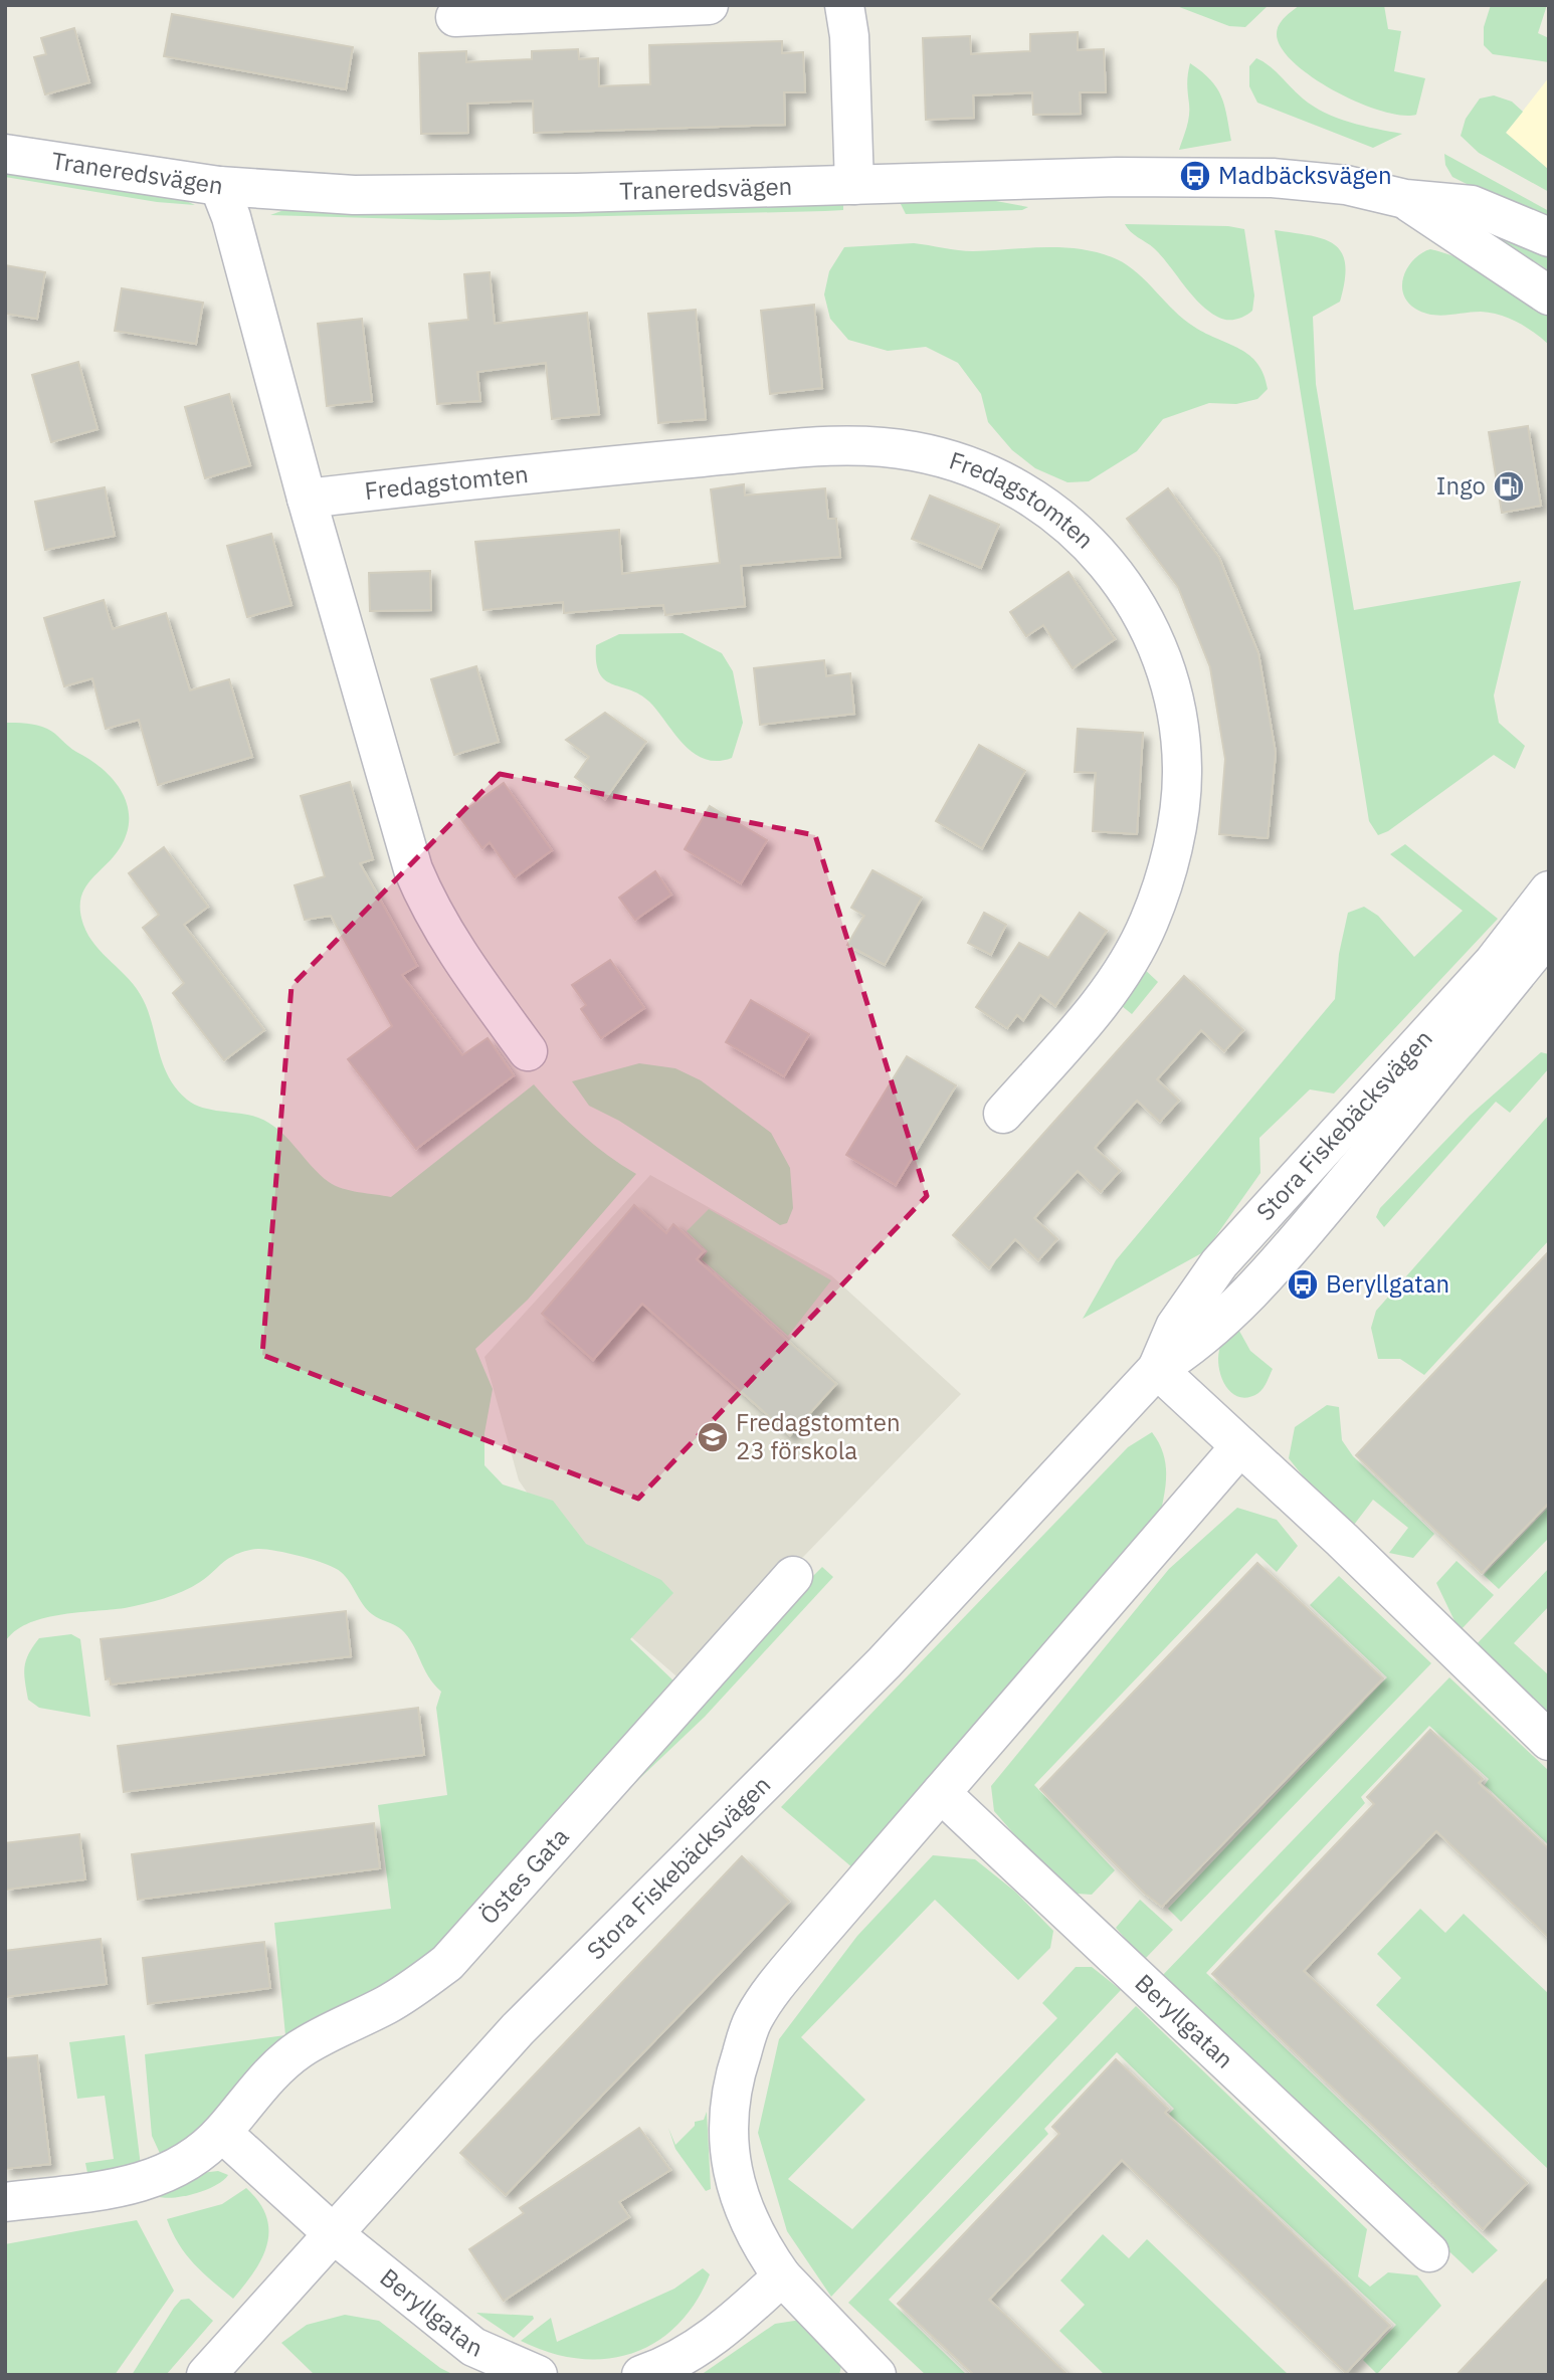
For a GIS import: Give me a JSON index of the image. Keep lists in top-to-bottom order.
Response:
{
  "streets": {
    "street": [
      "Traneredsvägen",
      "Fredagstomten",
      "Stora Fiskebäcksvägen",
      "Östes Gata",
      "Beryllgatan"
    ]
  },
  "crossings": [
    ["Stora Fiskebäcksvägen", "Beryllgatan"]
  ],
  "places": {
    "bus stop": ["Madbäcksvägen", "Beryllgatan"],
    "fuel station": ["Ingo"],
    "school or university": ["Fredagstomten 23 förskola"]
  }
}
